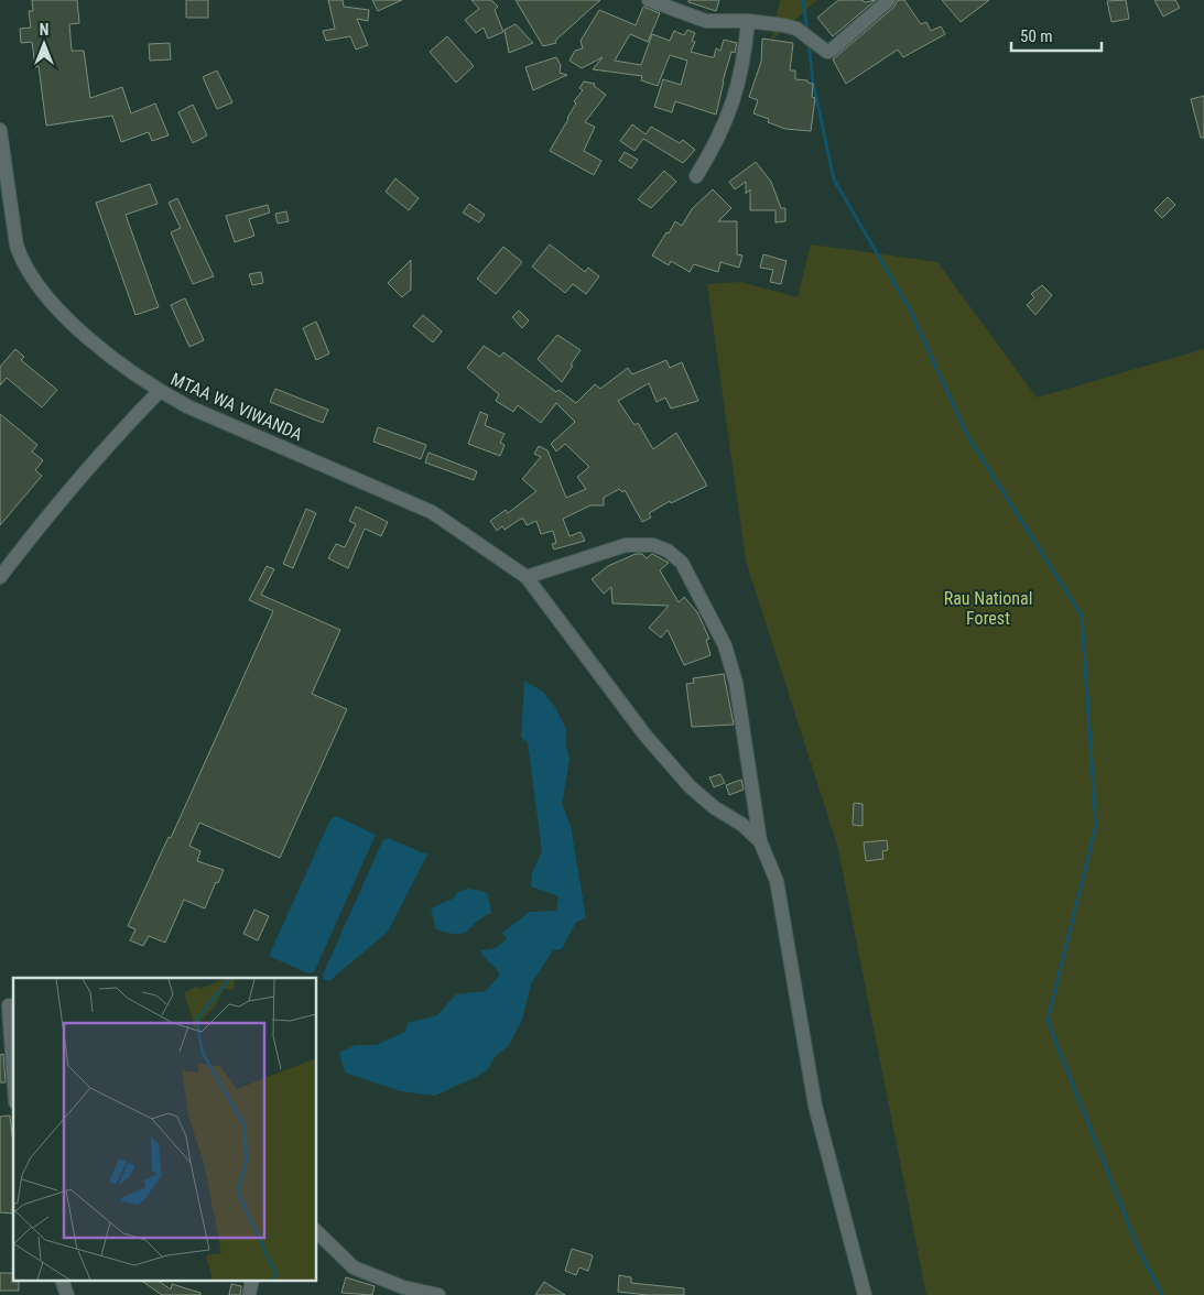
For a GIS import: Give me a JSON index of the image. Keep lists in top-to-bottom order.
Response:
{
  "streets": {
    "street": ["MTAA WA VIWANDA"]
  },
  "parks": ["Rau National Forest"],
  "scale_bar": "50 m",
  "north": "top"
}
